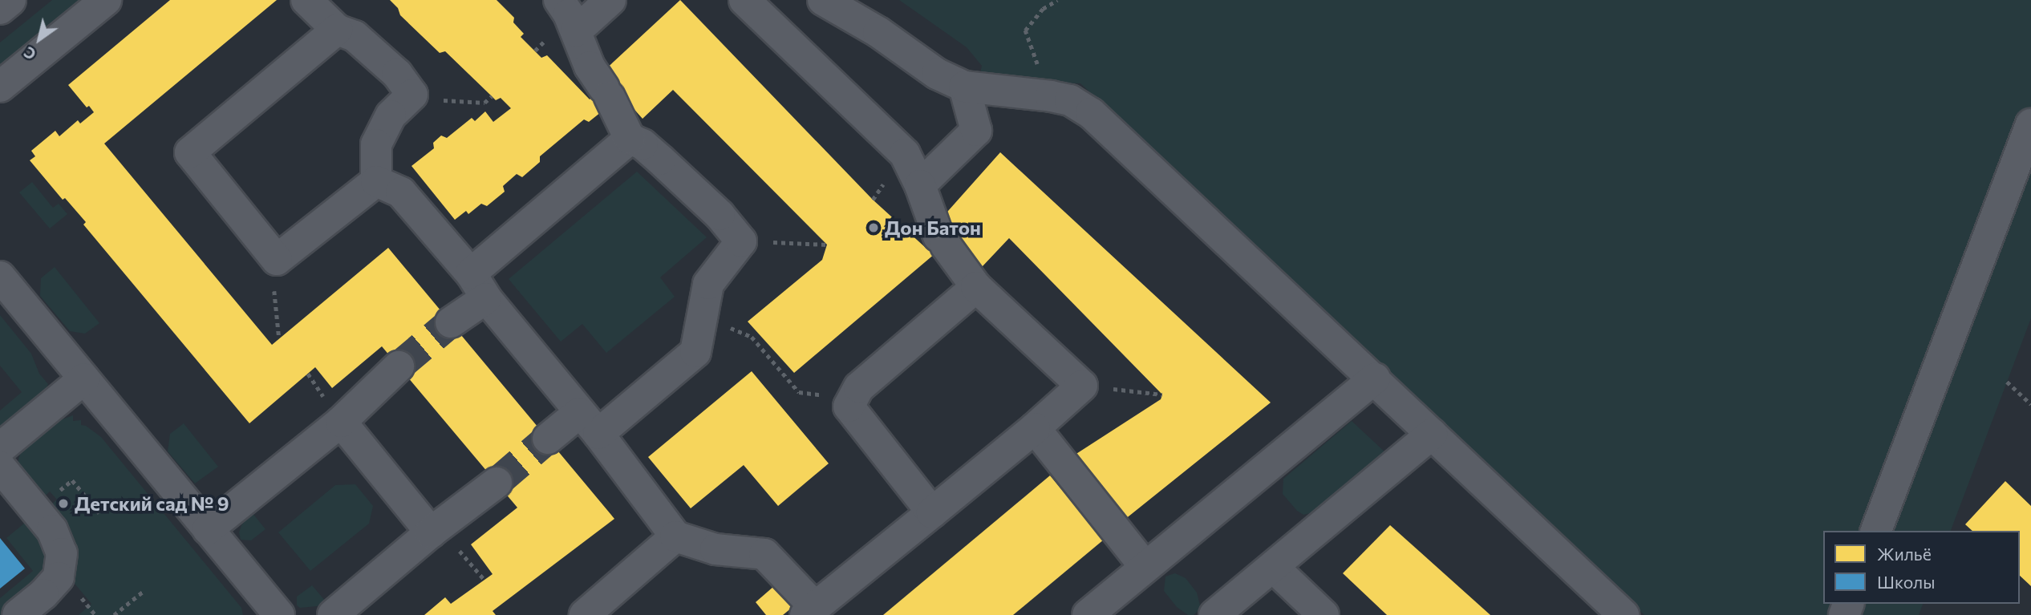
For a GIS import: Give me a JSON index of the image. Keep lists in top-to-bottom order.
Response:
{
  "places": ["Дон Батон", "Детский сад № 9"],
  "legend": ["Жильё", "Школы"],
  "north": "bottom left"
}
